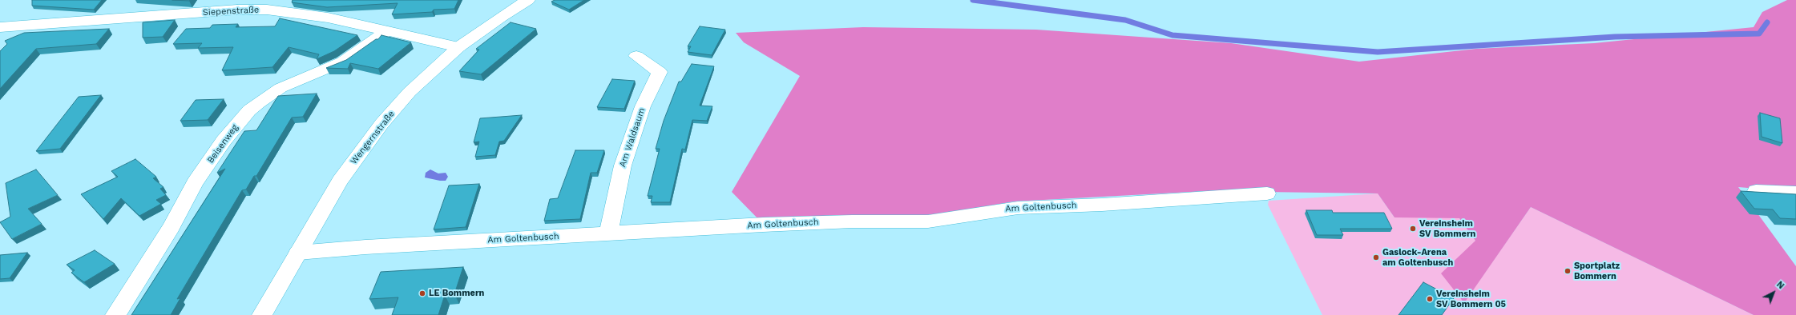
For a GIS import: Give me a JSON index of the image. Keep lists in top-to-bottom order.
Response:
{
  "streets": {
    "street": [
      "Siepenstraße",
      "Wengernstraße",
      "Am Waldsaum",
      "Beisenweg",
      "Am Goltenbusch"
    ]
  },
  "crossings": [
    ["Siepenstraße", "Wengernstraße"],
    ["Siepenstraße", "Beisenweg"],
    ["Wengernstraße", "Am Goltenbusch"],
    ["Am Waldsaum", "Am Goltenbusch"]
  ],
  "places": [
    "Vereinsheim SV Bommern",
    "Gaslock-Arena am Goltenbusch",
    "Sportplatz Bommern",
    "LE Bommern",
    "Vereinsheim SV Bommern 05"
  ],
  "north": "top right"
}
